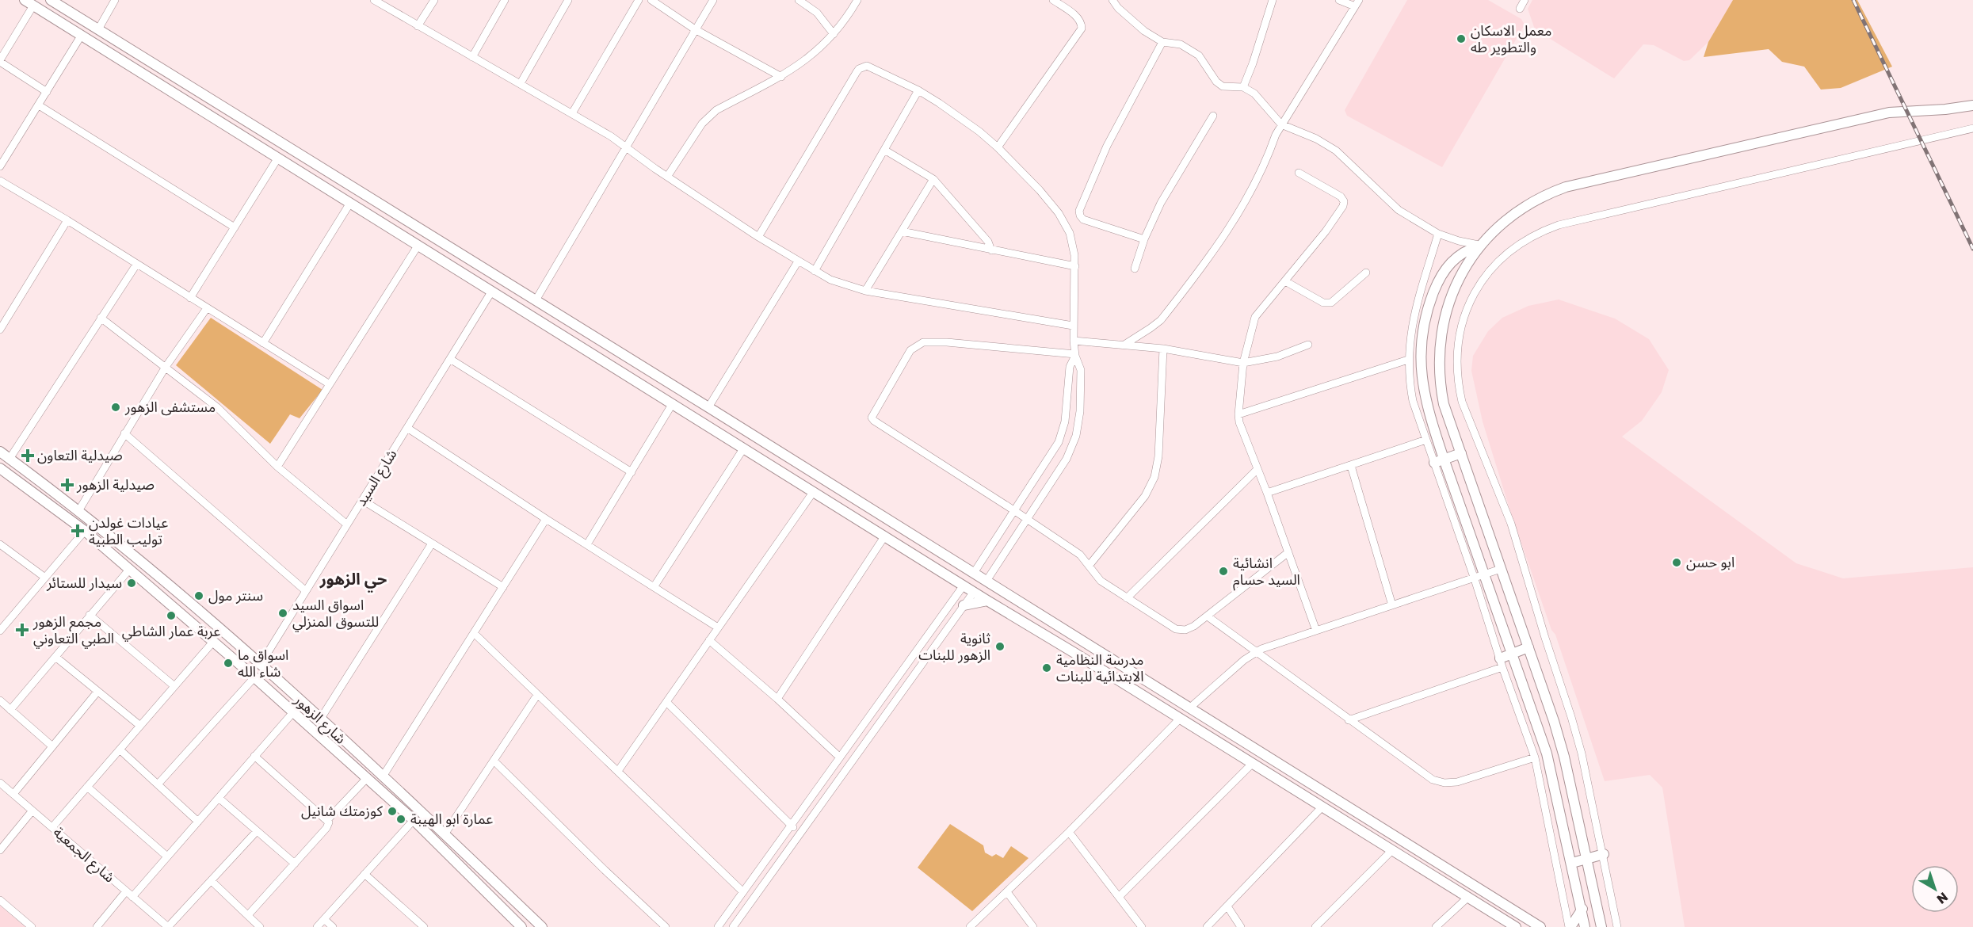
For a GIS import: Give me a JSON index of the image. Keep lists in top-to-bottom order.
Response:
{
  "streets": {
    "street": ["شارع السيد", "شارع الزهور", "شارع الجمعية"]
  },
  "crossings": [
    ["شارع السيد", "شارع الزهور"]
  ],
  "districts": ["حي الزهور"],
  "places": {
    "other": [
      "معمل الاسكان والتطوير طه",
      "مستشفى الزهور",
      "ابو حسن",
      "انشائية السيد حسام",
      "سيدار للستائر",
      "سنتر مول",
      "اسواق السيد للتسوق المنزلي",
      "عربة عمار الشاطي",
      "ثانوية الزهور للبنات",
      "اسواق ما شاء الله",
      "مدرسة النظامية الابتدائية للبنات",
      "كوزمتك شانيل",
      "عمارة ابو الهيبة"
    ],
    "health": [
      "صيدلية التعاون",
      "صيدلية الزهور",
      "عيادات غولدن توليب الطبية",
      "مجمع الزهور الطبي التعاوني"
    ]
  },
  "north": "bottom right"
}
